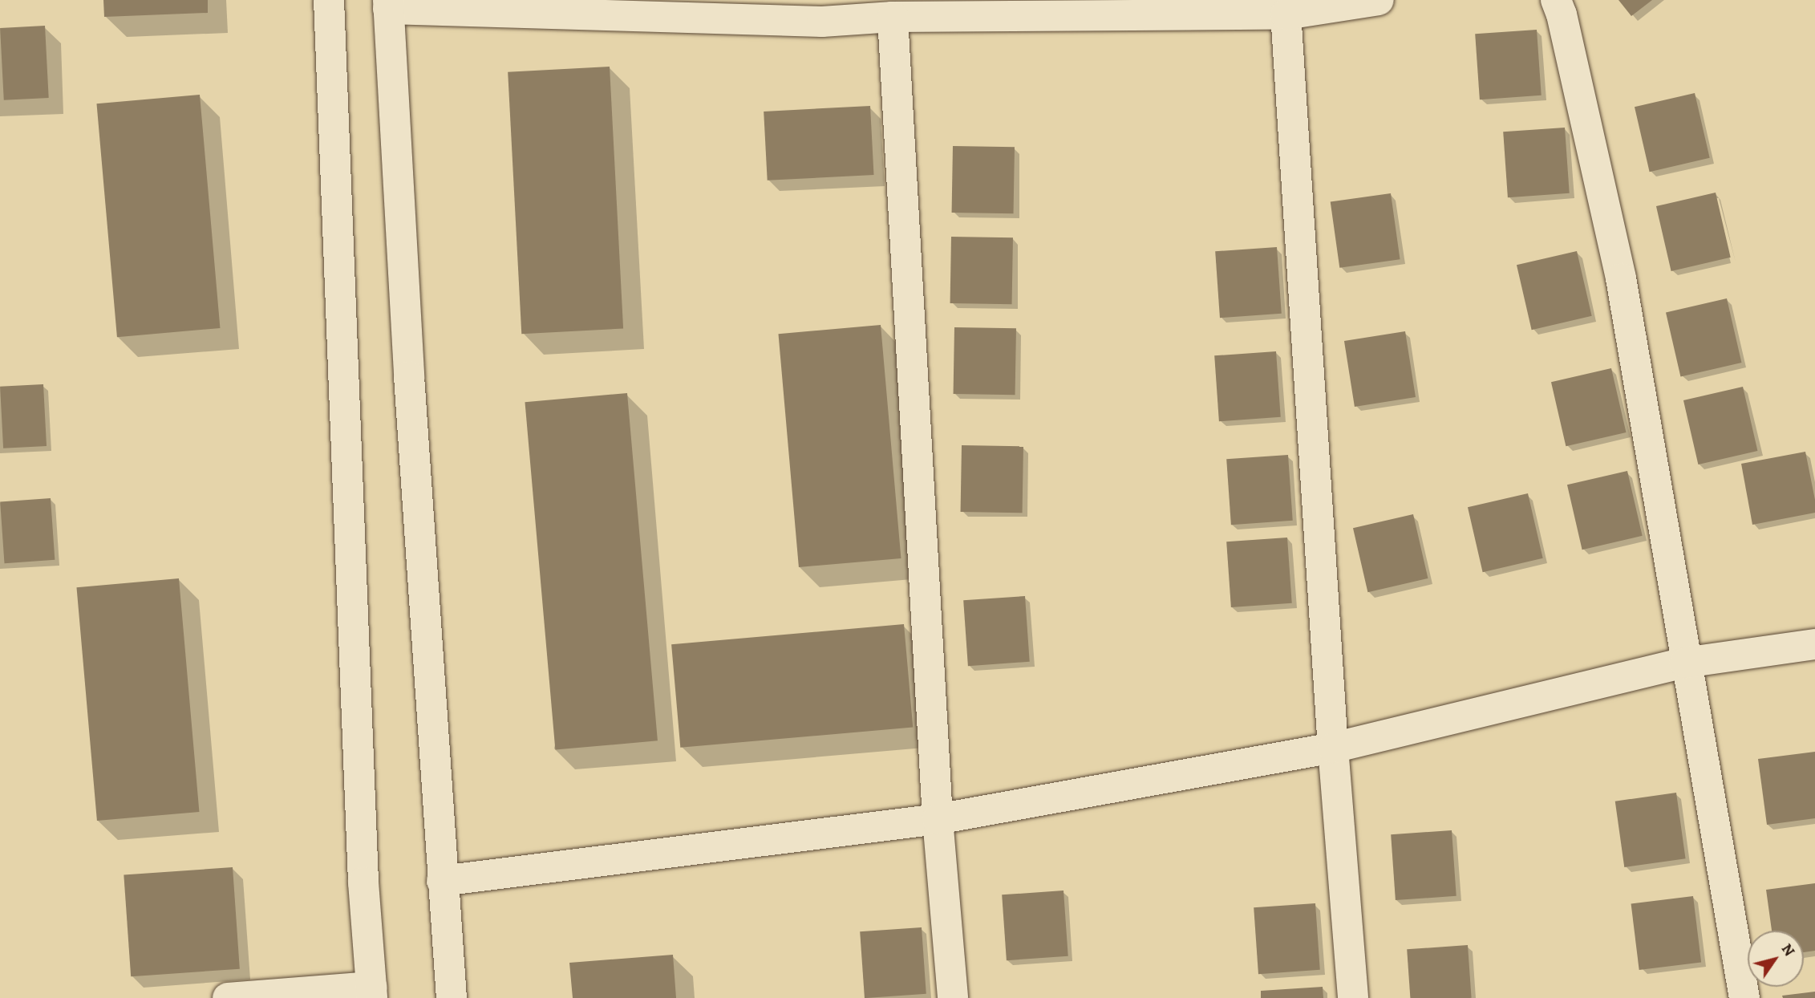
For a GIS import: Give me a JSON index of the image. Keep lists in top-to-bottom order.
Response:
{
  "north": "top right"
}
